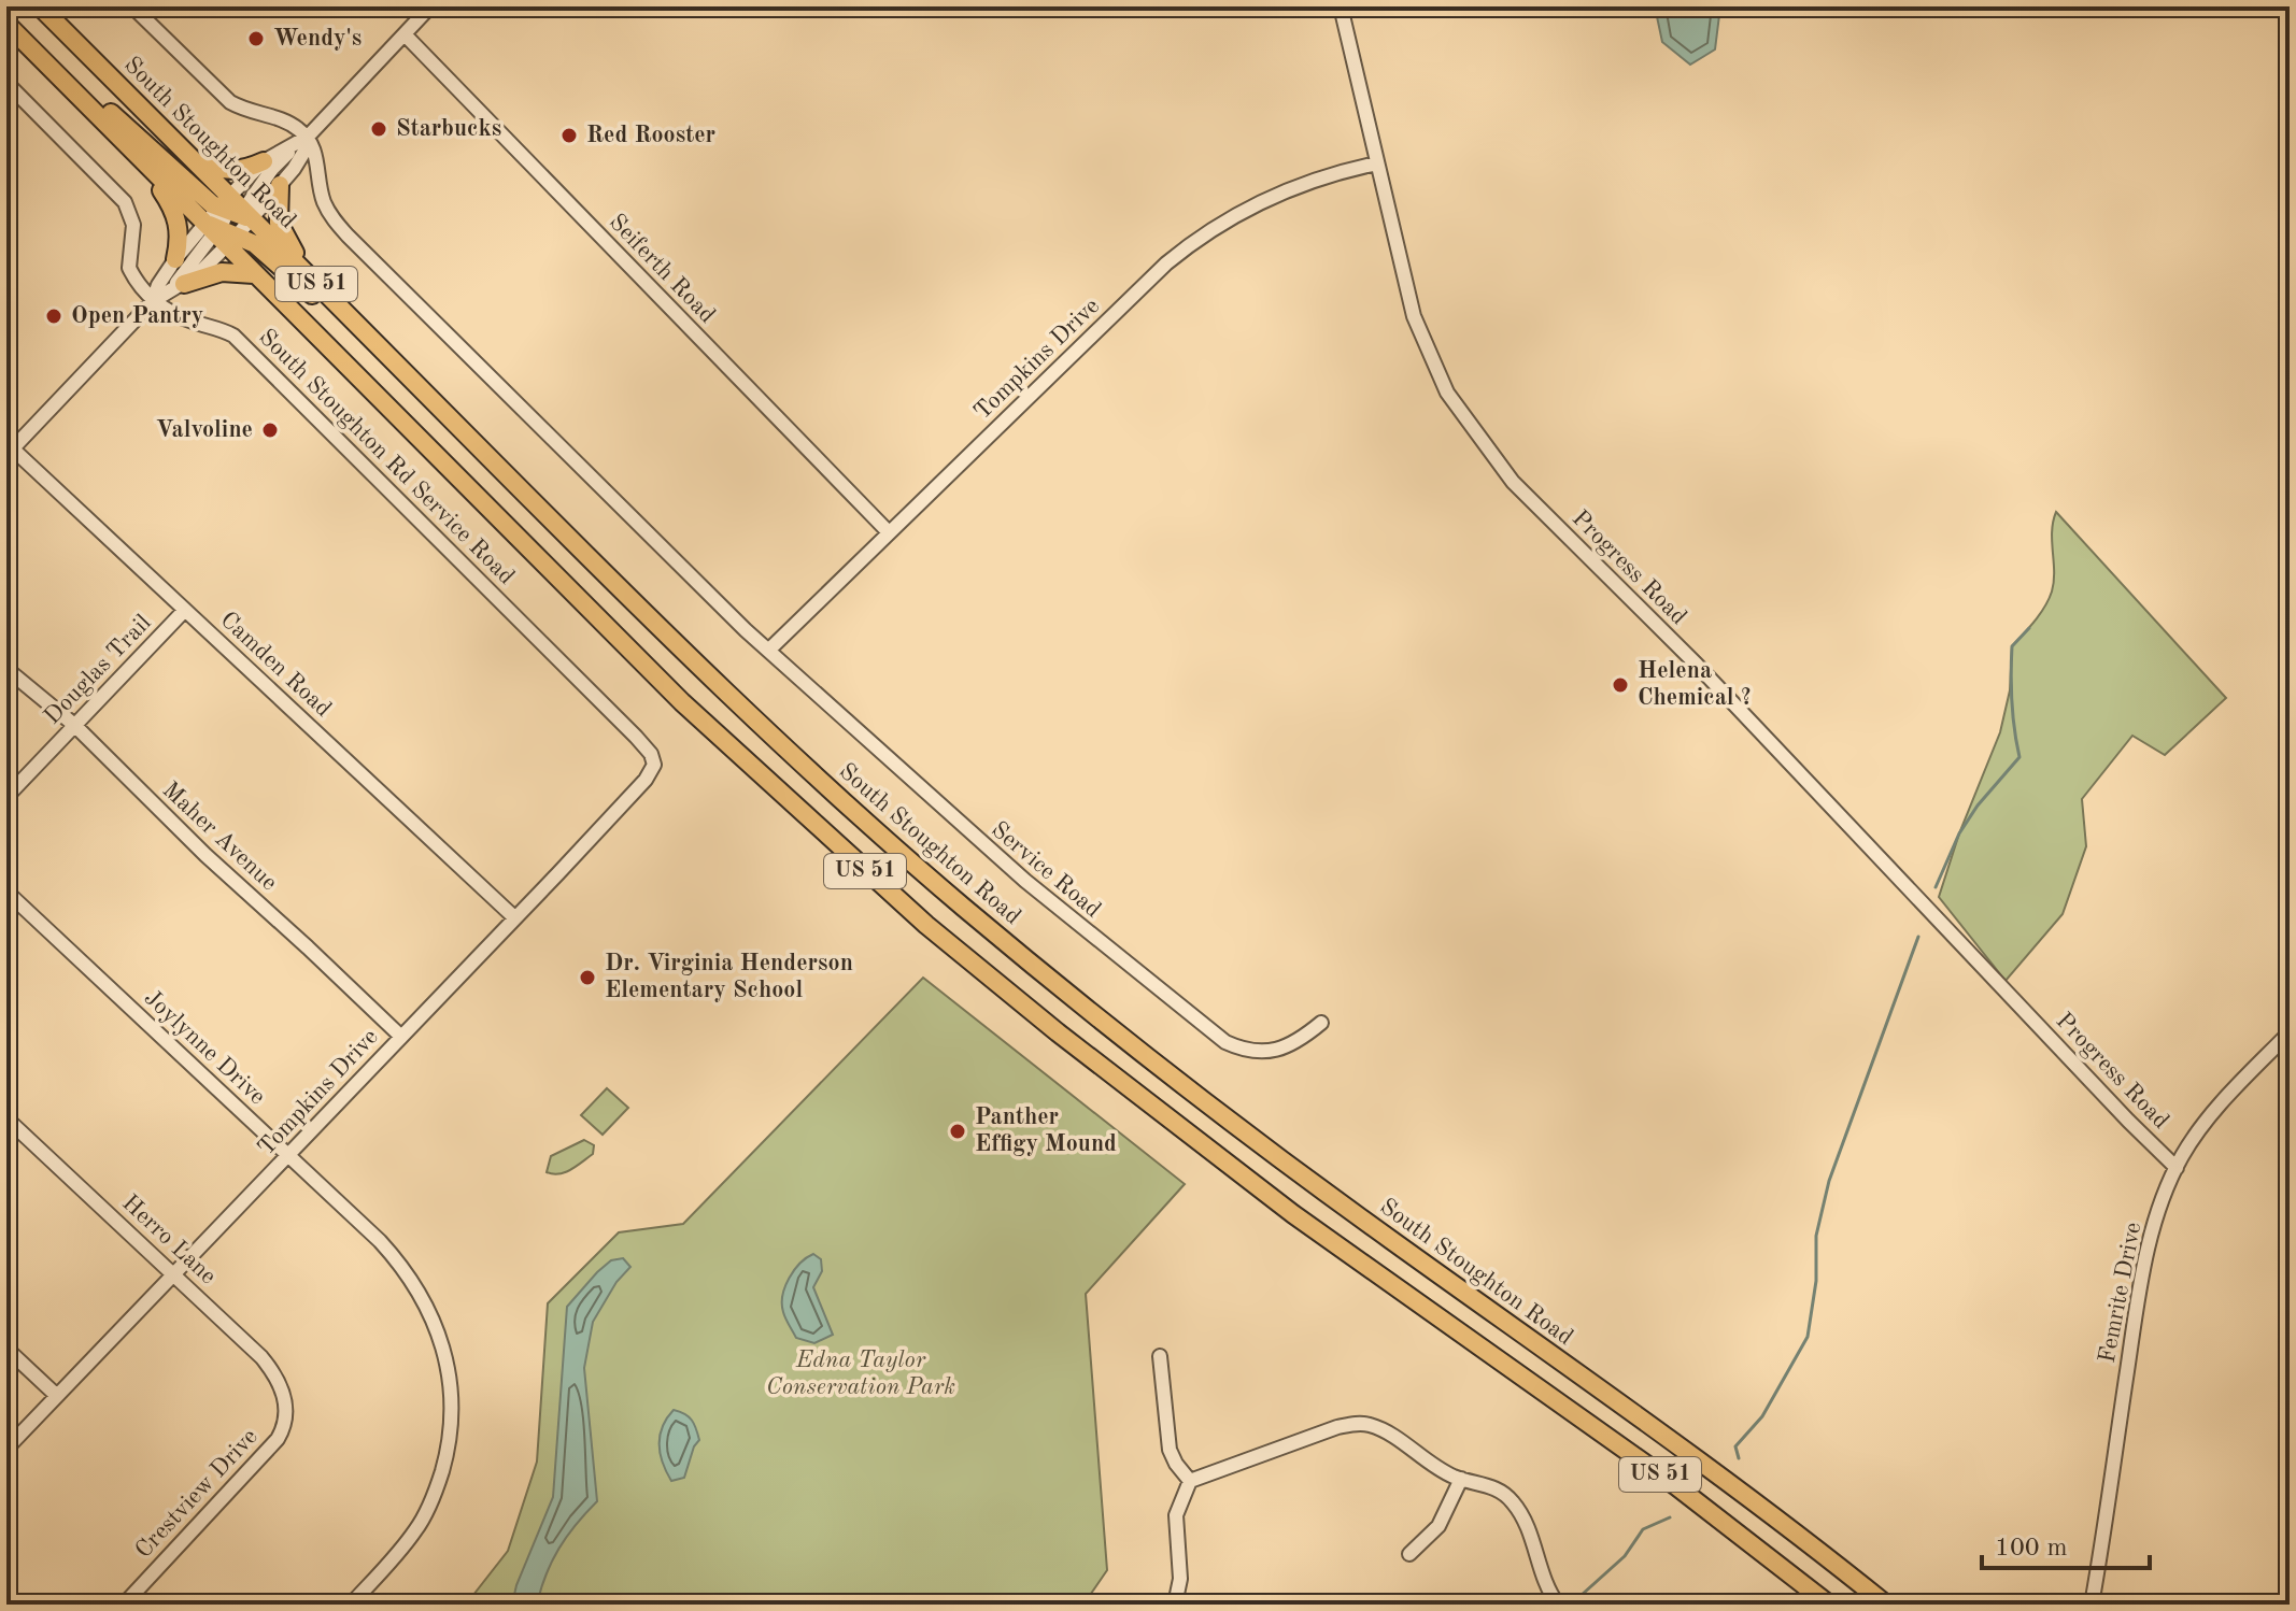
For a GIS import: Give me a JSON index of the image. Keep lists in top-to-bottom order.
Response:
{
  "streets": {
    "main road": ["South Stoughton Road", "US 51"],
    "street": [
      "Seiferth Road",
      "Tompkins Drive",
      "South Stoughton Rd Service Road",
      "Progress Road",
      "Camden Road",
      "Douglas Trail",
      "Maher Avenue",
      "Service Road",
      "Joylynne Drive",
      "Herro Lane",
      "Femrite Drive",
      "Crestview Drive"
    ]
  },
  "crossings": [
    ["Seiferth Road", "Tompkins Drive"],
    ["Tompkins Drive", "South Stoughton Rd Service Road"],
    ["Tompkins Drive", "Progress Road"],
    ["Tompkins Drive", "Camden Road"],
    ["Tompkins Drive", "Maher Avenue"],
    ["Tompkins Drive", "Service Road"],
    ["Tompkins Drive", "Joylynne Drive"],
    ["Tompkins Drive", "Herro Lane"],
    ["Progress Road", "Femrite Drive"],
    ["Camden Road", "Douglas Trail"],
    ["Douglas Trail", "Maher Avenue"],
    ["Herro Lane", "Crestview Drive"]
  ],
  "parks": ["Edna Taylor Conservation Park"],
  "places": [
    "Wendy's",
    "Starbucks",
    "Red Rooster",
    "Open Pantry",
    "Valvoline",
    "Helena Chemical ?",
    "Dr. Virginia Henderson Elementary School",
    "Panther Effigy Mound"
  ],
  "scale_bar": "100 m"
}
